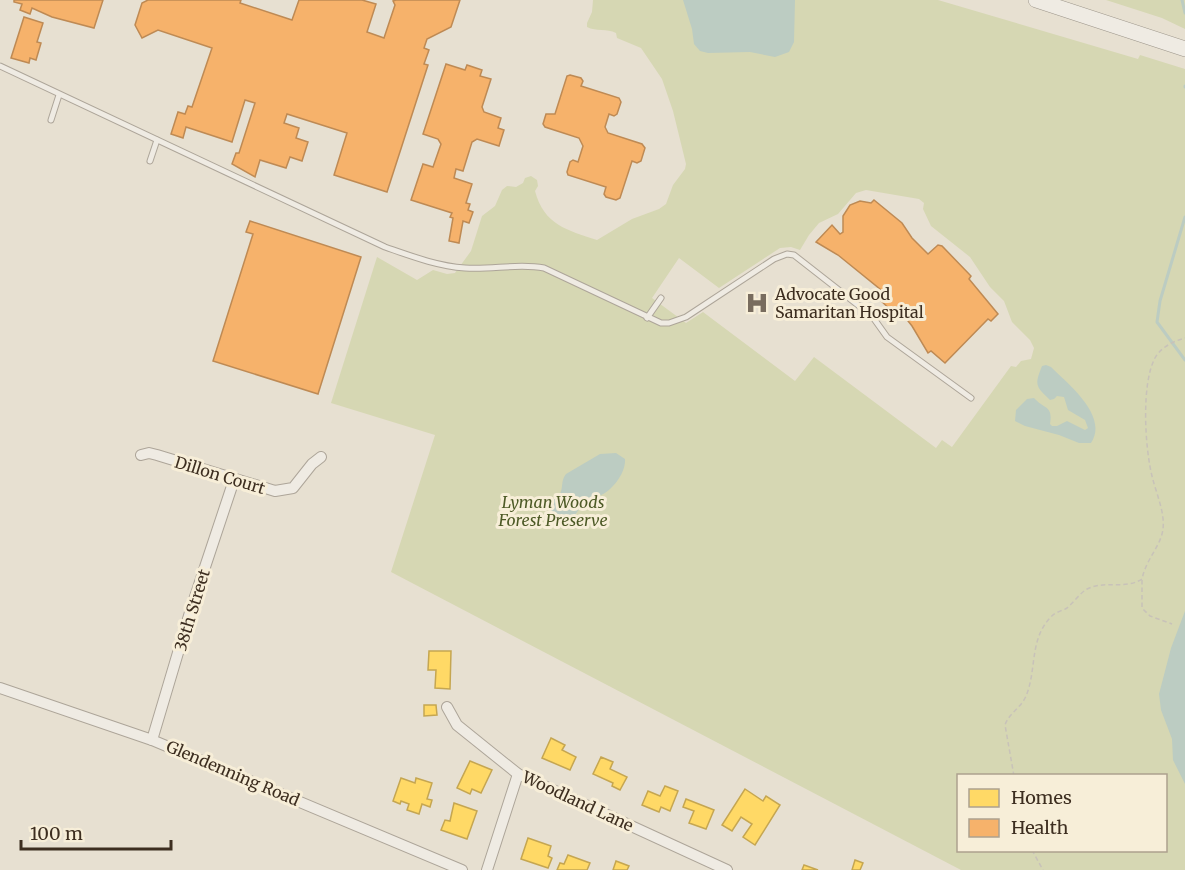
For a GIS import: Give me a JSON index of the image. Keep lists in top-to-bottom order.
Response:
{
  "streets": {
    "street": [
      "Dillon Court",
      "38th Street",
      "Glendenning Road",
      "Woodland Lane"
    ]
  },
  "crossings": [
    ["Dillon Court", "38th Street"],
    ["38th Street", "Glendenning Road"]
  ],
  "parks": ["Lyman Woods Forest Preserve"],
  "places": {
    "hospital": ["Advocate Good Samaritan Hospital"]
  },
  "legend": ["Homes", "Health"],
  "scale_bar": "100 m"
}
